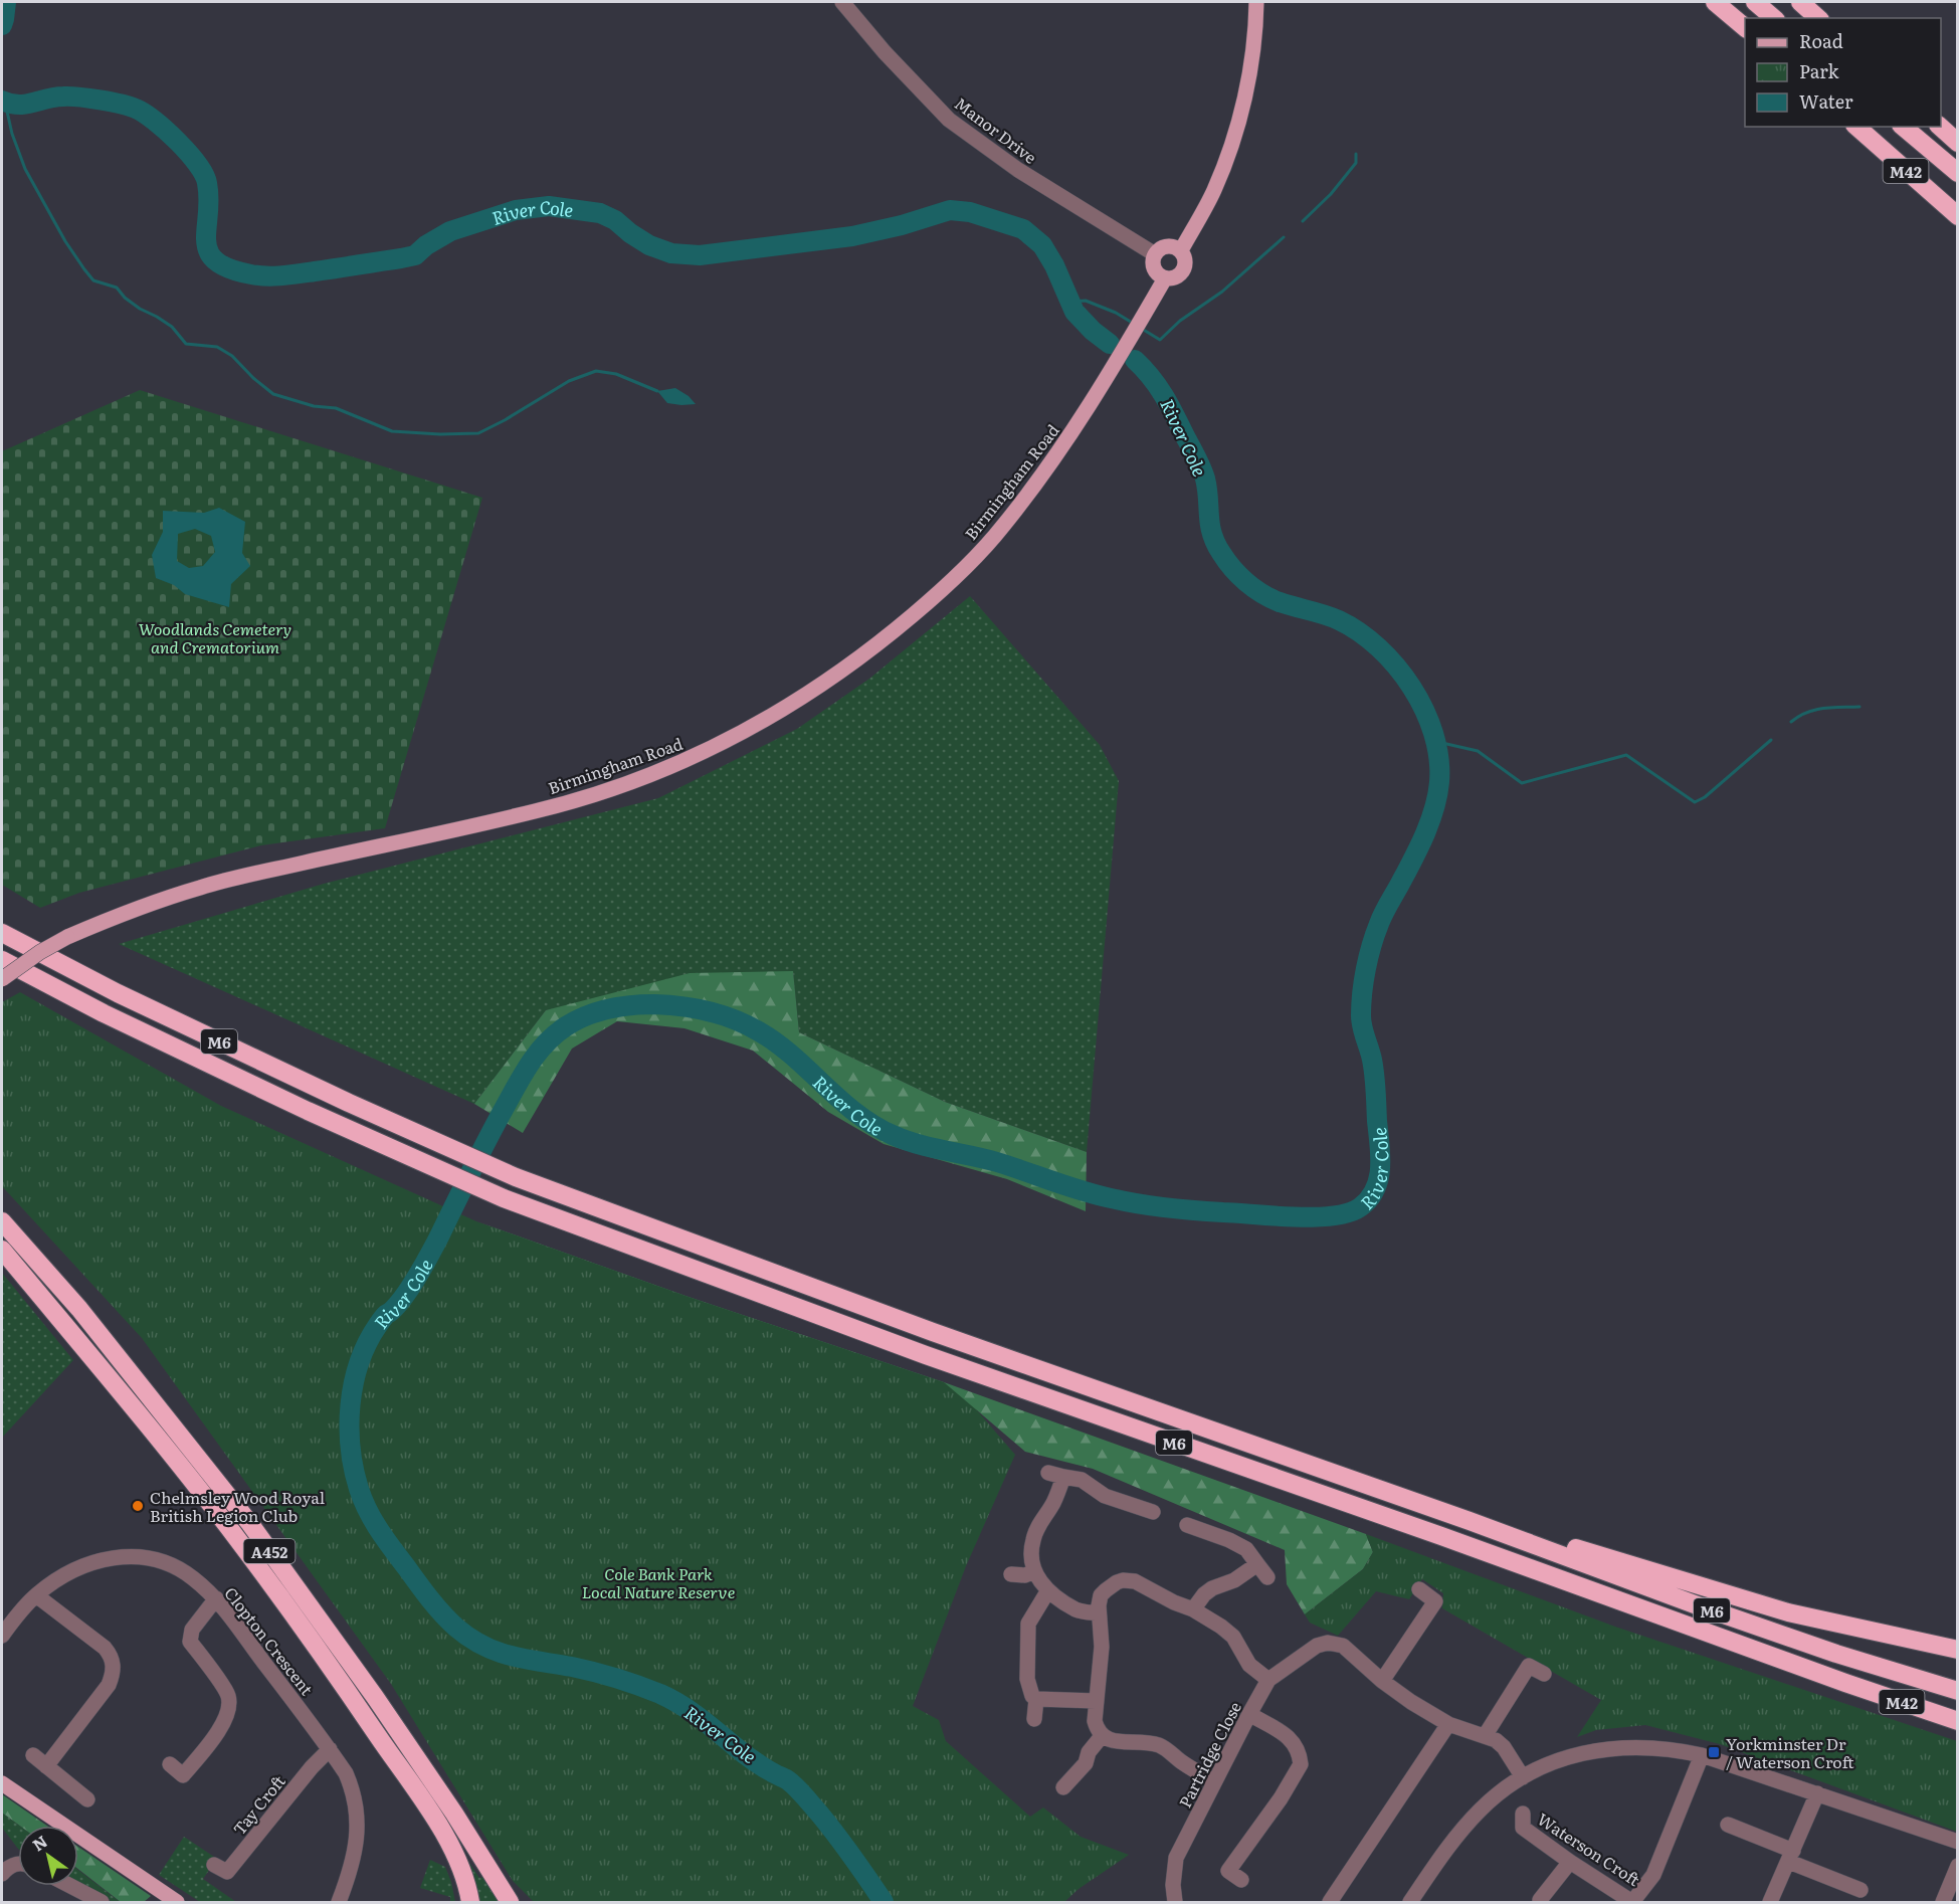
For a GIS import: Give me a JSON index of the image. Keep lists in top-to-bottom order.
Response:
{
  "streets": {
    "highway": ["M42", "M6", "A452"],
    "main road": ["Birmingham Road"],
    "street": [
      "Manor Drive",
      "Clopton Crescent",
      "Partridge Close",
      "Tay Croft",
      "Waterson Croft"
    ]
  },
  "crossings": [
    ["Manor Drive", "Birmingham Road"],
    ["M42", "M6"],
    ["Clopton Crescent", "Tay Croft"]
  ],
  "water": ["River Cole"],
  "parks": ["Woodlands Cemetery and Crematorium", "Cole Bank Park Local Nature Reserve"],
  "places": {
    "other": ["Chelmsley Wood Royal British Legion Club"],
    "transit": ["Yorkminster Dr / Waterson Croft"]
  },
  "legend": ["Road", "Park", "Water"],
  "north": "top left"
}
